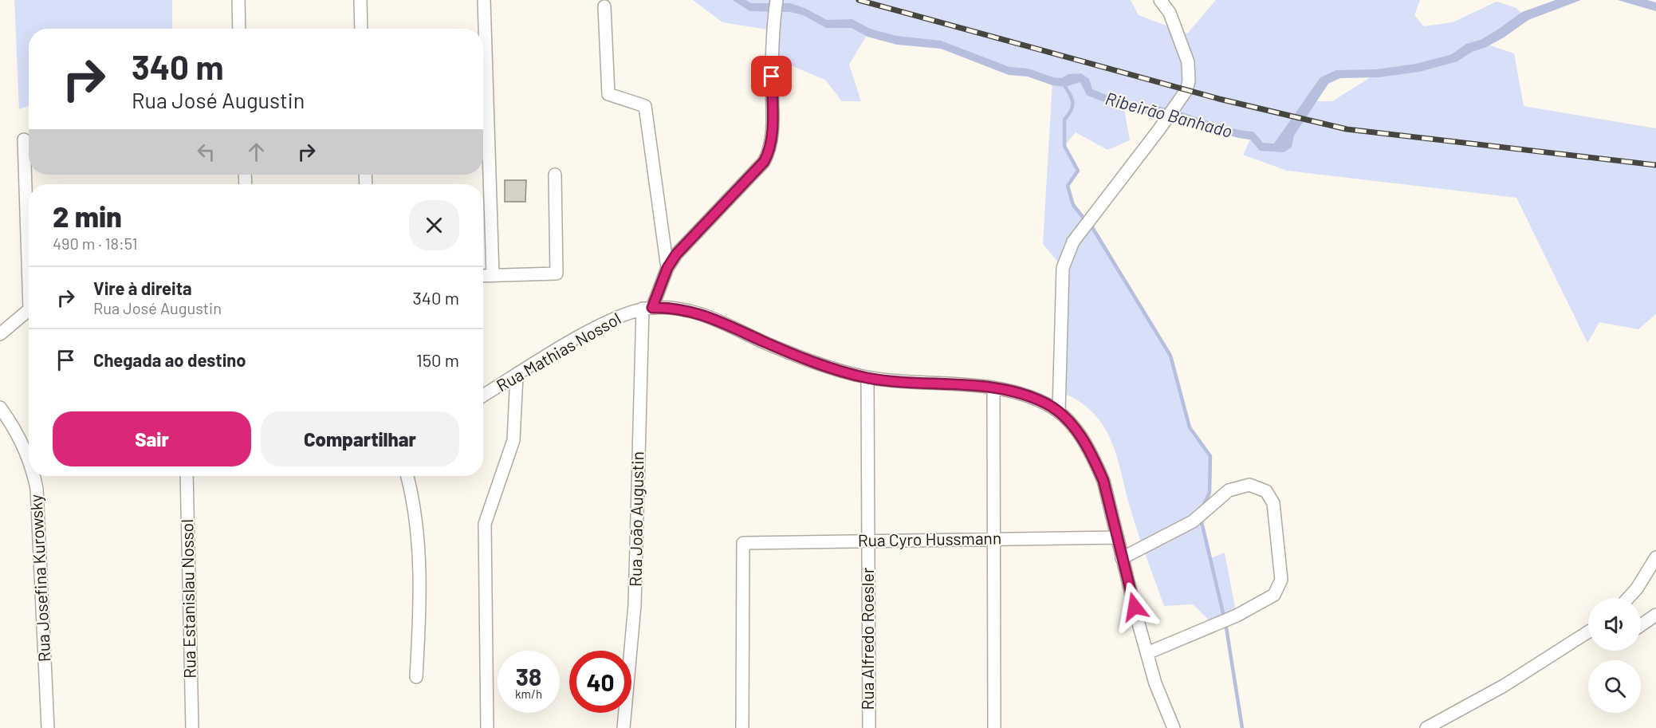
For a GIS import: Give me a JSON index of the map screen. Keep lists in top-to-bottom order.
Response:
{
  "streets": {
    "street": [
      "Rua Mathias Nossol",
      "Rua João Augustin",
      "Rua Cyro Hussmann",
      "Rua Josefina Kurowsky",
      "Rua Estanislau Nossol",
      "Rua Alfredo Roesler"
    ]
  },
  "crossings": [
    ["Rua Mathias Nossol", "Rua João Augustin"],
    ["Rua Mathias Nossol", "Rua Cyro Hussmann"],
    ["Rua Mathias Nossol", "Rua Alfredo Roesler"],
    ["Rua Cyro Hussmann", "Rua Alfredo Roesler"]
  ],
  "water": ["Ribeirão Banhado"],
  "page": {
    "turn": ["340 m", "Rua José Augustin"],
    "heading": ["2 min", "490 m · 18:51"],
    "list": [
      {
        "name": "Vire à direita",
        "note": "Rua José Augustin",
        "value": "340 m"
      },
      {
        "name": "Chegada ao destino",
        "value": "150 m"
      }
    ],
    "buttons": ["Sair", "Compartilhar"],
    "speed": "38 km/h",
    "limit": "40"
  }
}
